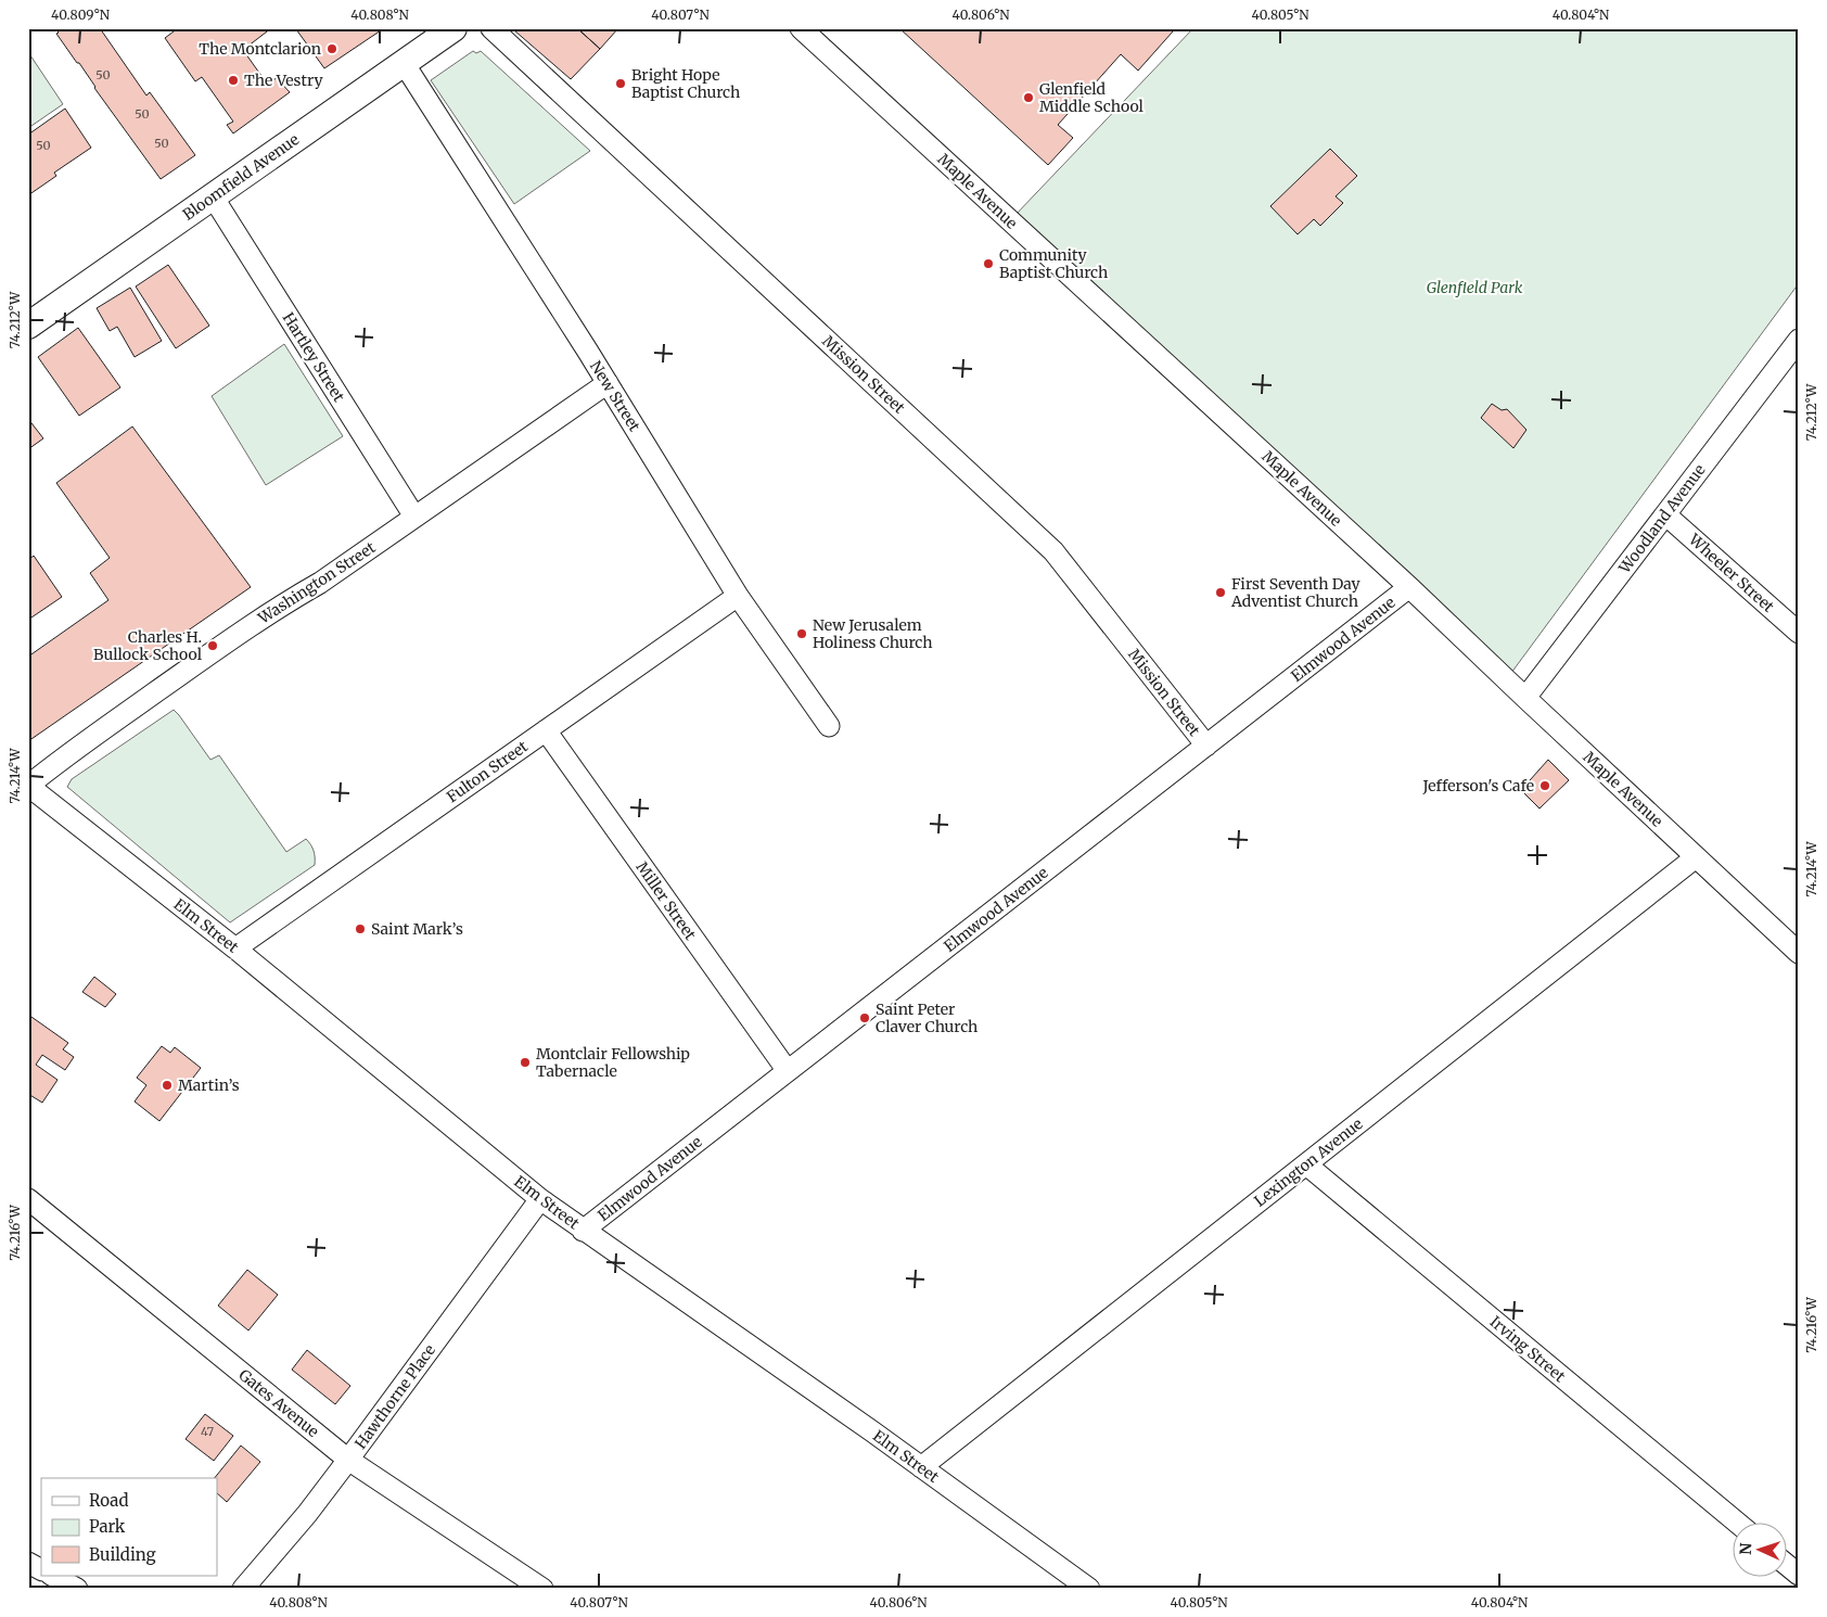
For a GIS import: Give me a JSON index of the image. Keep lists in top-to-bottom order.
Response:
{
  "streets": {
    "main road": ["Bloomfield Avenue"],
    "street": [
      "Maple Avenue",
      "Hartley Street",
      "Mission Street",
      "New Street",
      "Woodland Avenue",
      "Wheeler Street",
      "Washington Street",
      "Elmwood Avenue",
      "Fulton Street",
      "Miller Street",
      "Elm Street",
      "Lexington Avenue",
      "Irving Street",
      "Hawthorne Place",
      "Gates Avenue"
    ]
  },
  "crossings": [
    ["Bloomfield Avenue", "Hartley Street"],
    ["Bloomfield Avenue", "New Street"],
    ["Maple Avenue", "Woodland Avenue"],
    ["Maple Avenue", "Elmwood Avenue"],
    ["Maple Avenue", "Lexington Avenue"],
    ["Hartley Street", "Washington Street"],
    ["Mission Street", "Elmwood Avenue"],
    ["New Street", "Washington Street"],
    ["New Street", "Fulton Street"],
    ["Woodland Avenue", "Wheeler Street"],
    ["Washington Street", "Elm Street"],
    ["Elmwood Avenue", "Miller Street"],
    ["Elmwood Avenue", "Elm Street"],
    ["Fulton Street", "Miller Street"],
    ["Fulton Street", "Elm Street"],
    ["Elm Street", "Lexington Avenue"],
    ["Elm Street", "Hawthorne Place"],
    ["Lexington Avenue", "Irving Street"],
    ["Hawthorne Place", "Gates Avenue"]
  ],
  "parks": ["Glenfield Park"],
  "places": [
    "The Montclarion",
    "The Vestry",
    "Bright Hope Baptist Church",
    "Glenfield Middle School",
    "Community Baptist Church",
    "First Seventh Day Adventist Church",
    "New Jerusalem Holiness Church",
    "Charles H. Bullock School",
    "Jefferson's Cafe",
    "Saint Mark’s",
    "Saint Peter Claver Church",
    "Montclair Fellowship Tabernacle",
    "Martin’s"
  ],
  "house_numbers": [
    "50",
    "50",
    "50",
    "50",
    "47"
  ],
  "legend": ["Road", "Park", "Building"],
  "north": "left",
  "coordinates": [
    "40.809°N",
    "40.808°N",
    "40.807°N",
    "40.806°N",
    "40.805°N",
    "40.804°N",
    "74.212°W",
    "74.214°W",
    "74.216°W"
  ]
}
